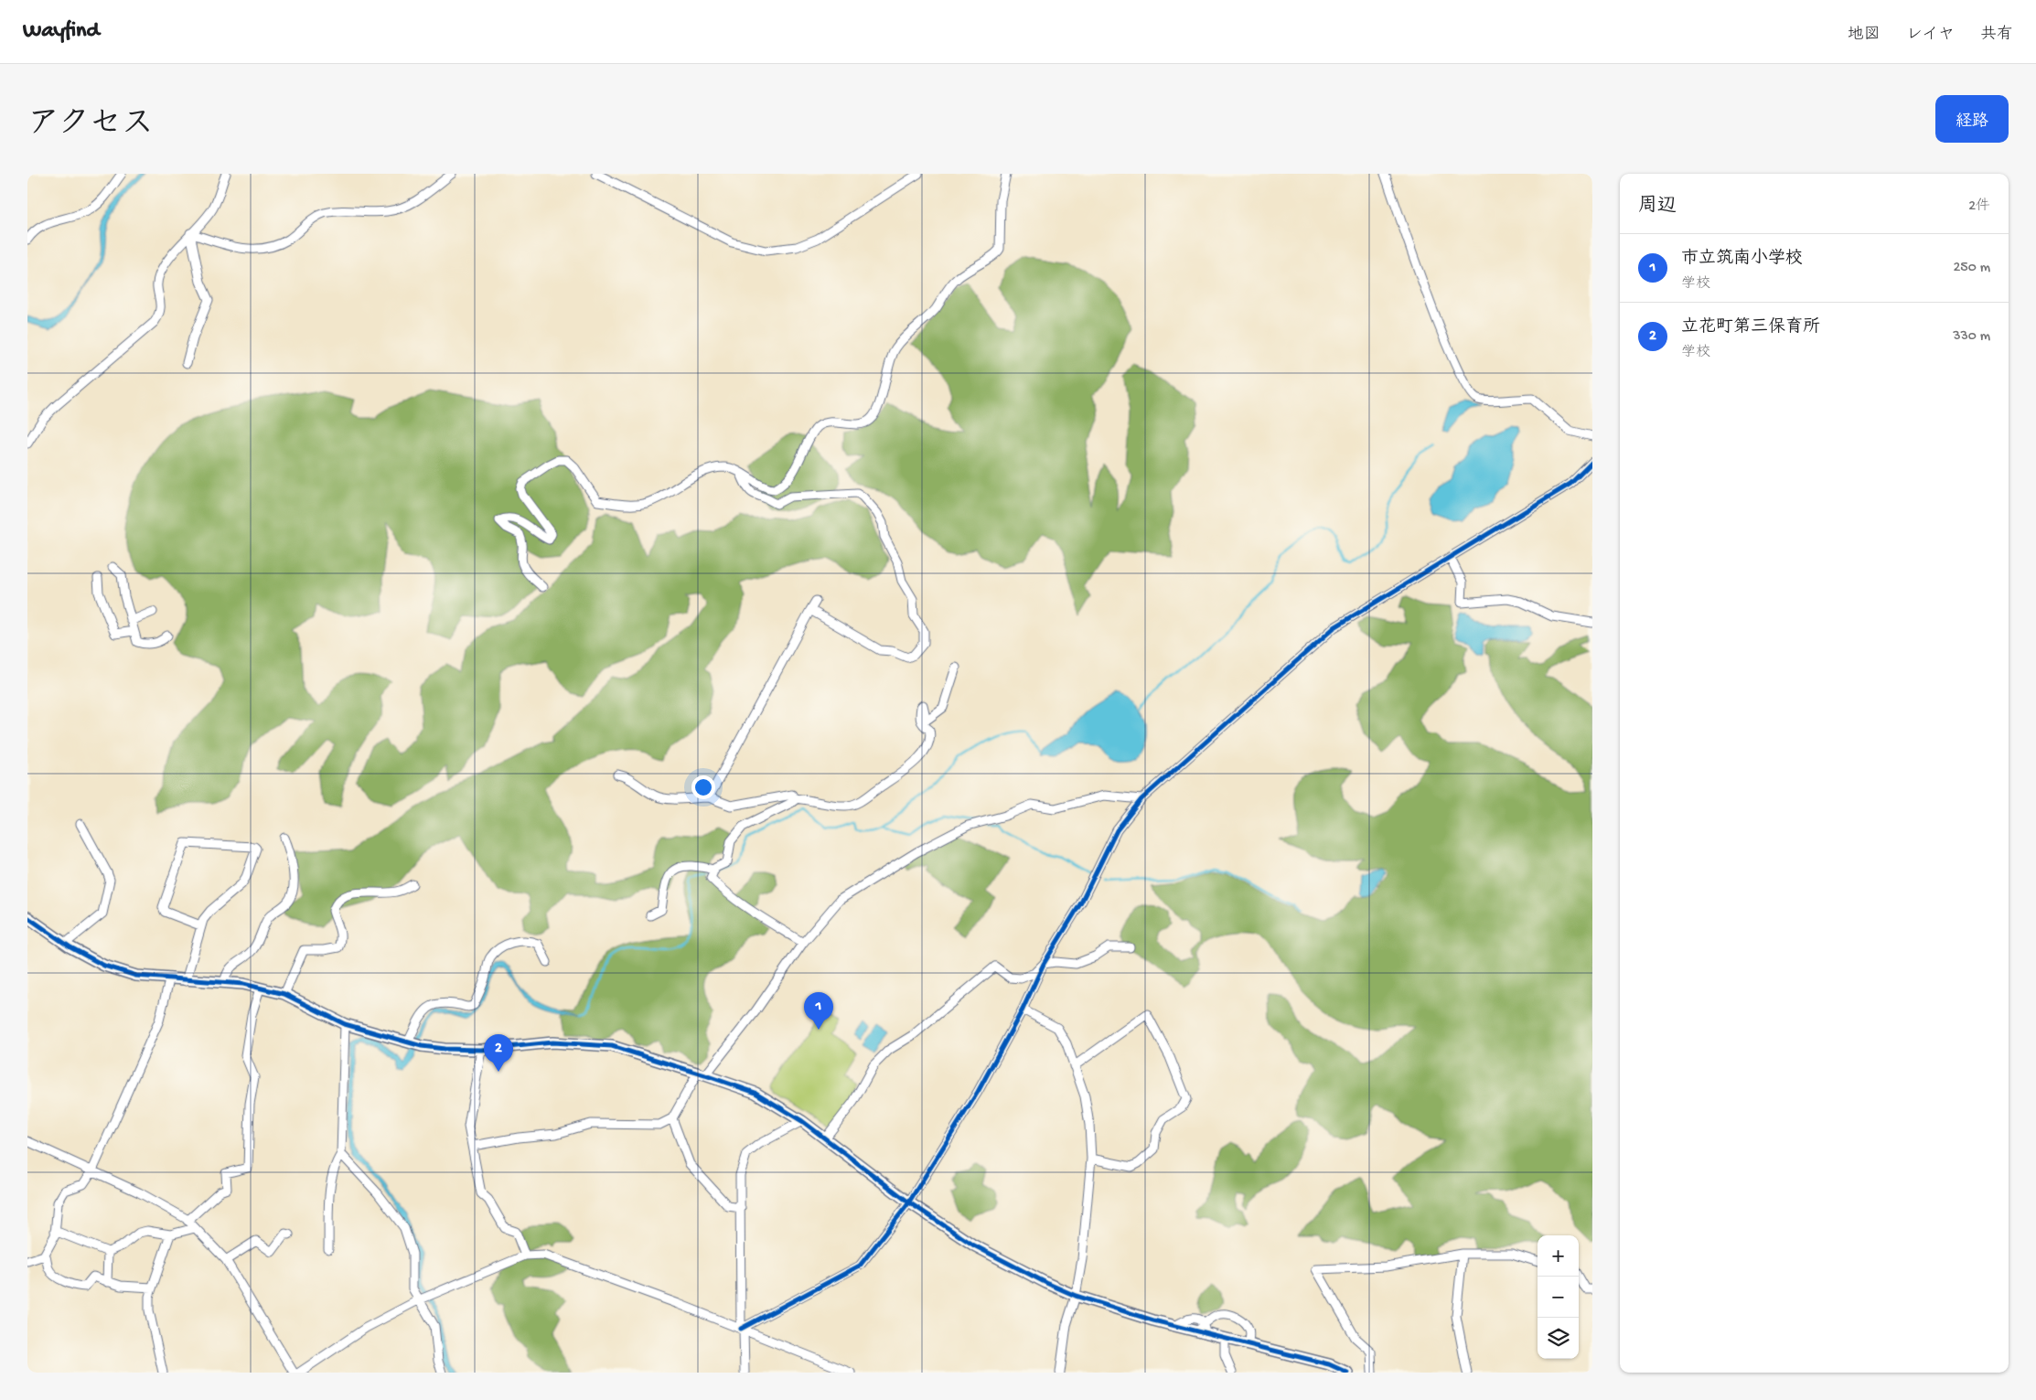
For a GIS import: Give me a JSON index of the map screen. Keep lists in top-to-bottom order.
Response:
{
  "page": {
    "header": "Wayfind",
    "nav": ["地図", "レイヤ", "共有"],
    "title": "アクセス",
    "buttons": "経路",
    "heading": ["周辺", "2件"],
    "list": [
      {
        "mark": "1",
        "name": "市立筑南小学校",
        "note": "学校",
        "value": "250 m"
      },
      {
        "mark": "2",
        "name": "立花町第三保育所",
        "note": "学校",
        "value": "330 m"
      }
    ],
    "pins": ["1", "2"],
    "map_buttons": ["+", "−"]
  }
}
